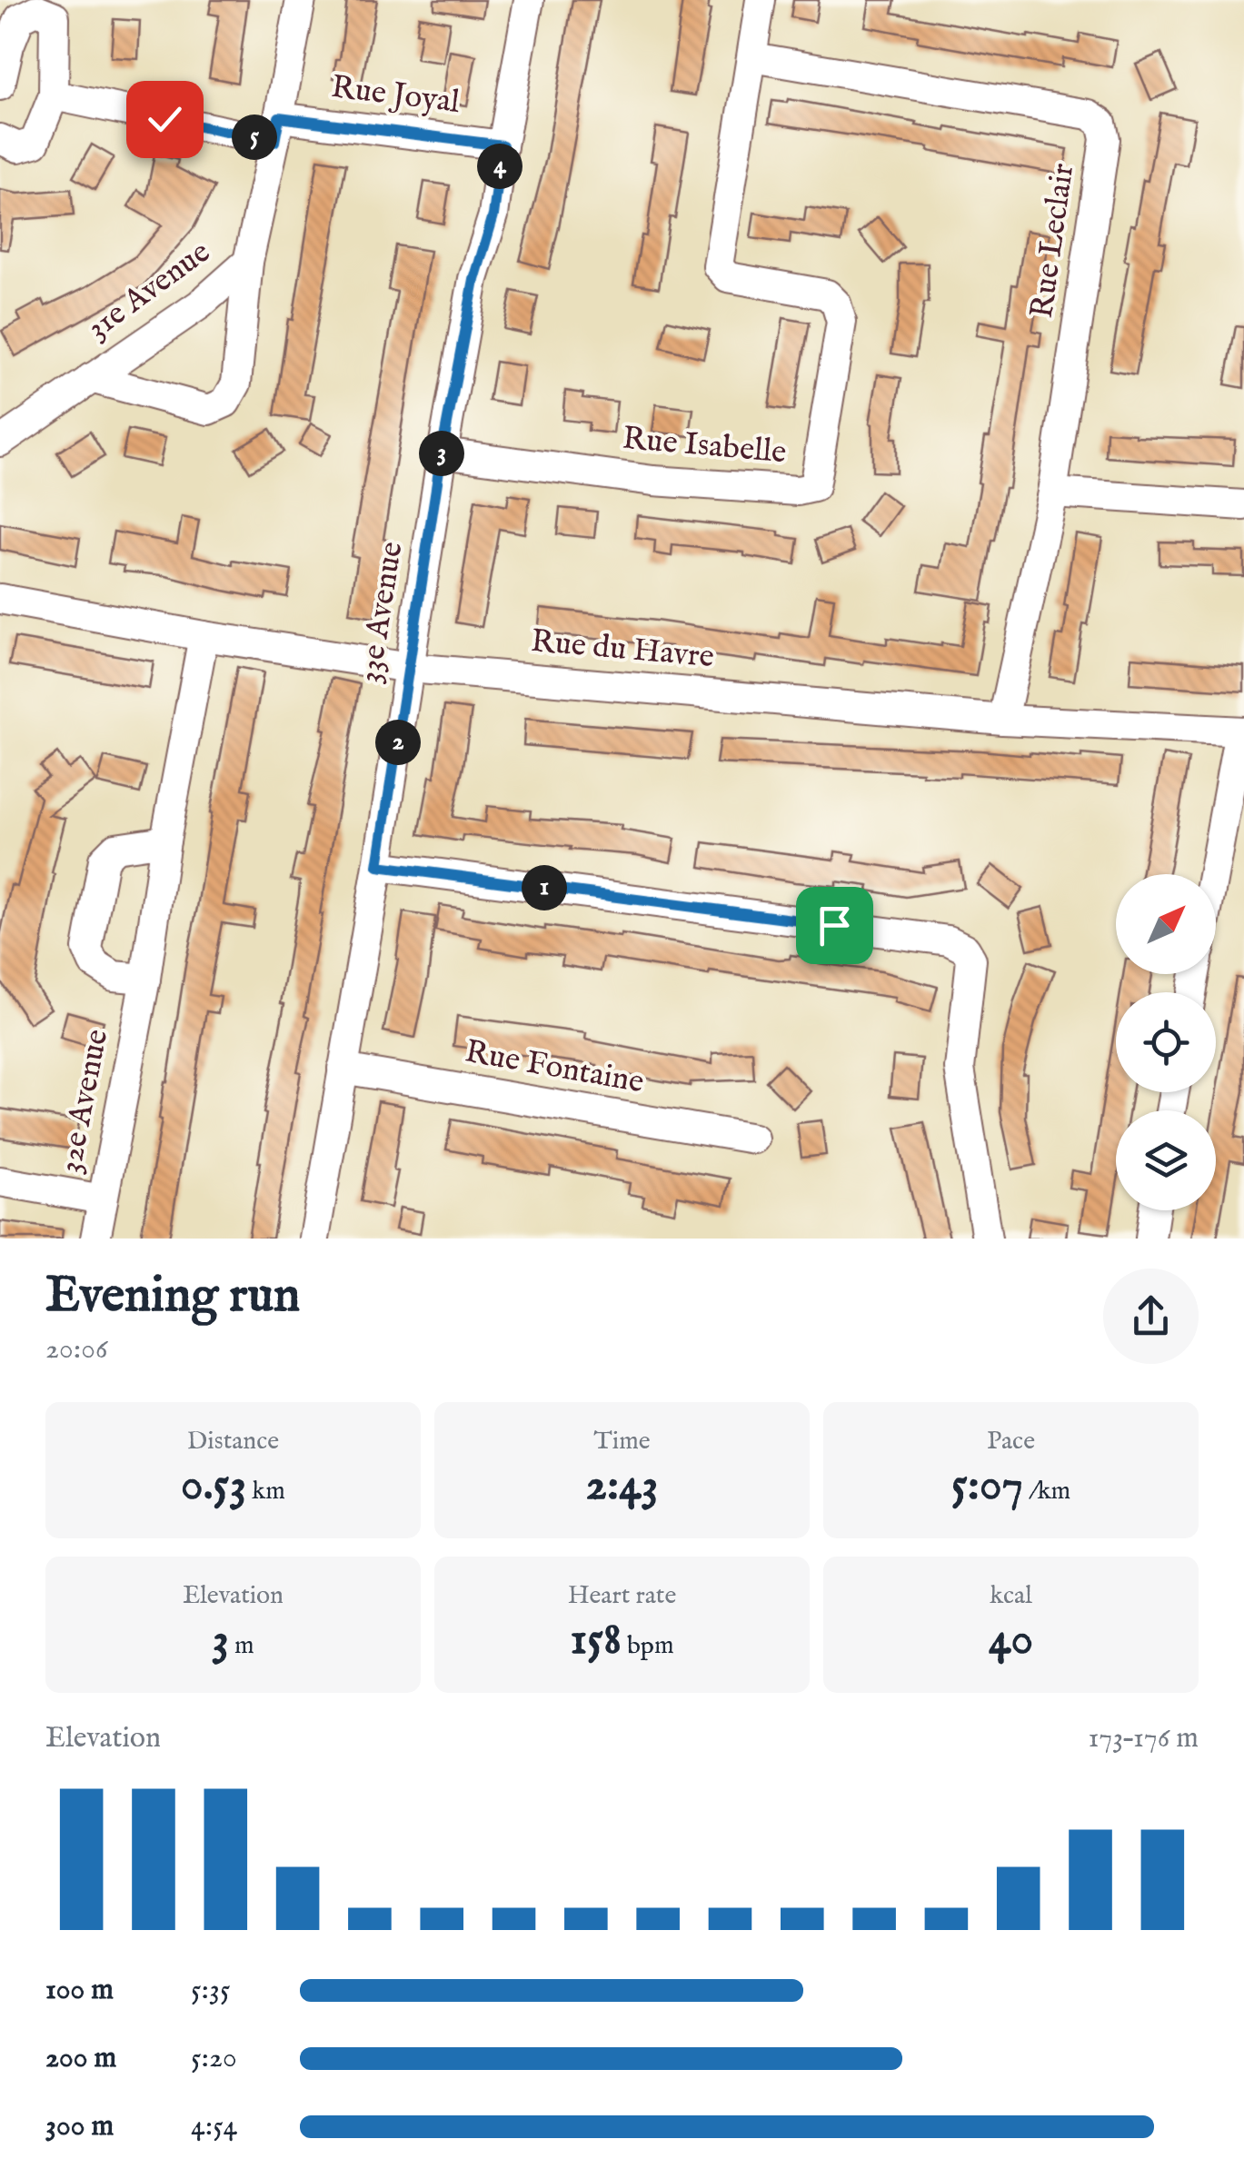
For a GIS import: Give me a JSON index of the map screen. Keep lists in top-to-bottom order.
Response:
{
  "streets": {
    "street": [
      "Rue Joyal",
      "Rue Leclair",
      "31e Avenue",
      "Rue Isabelle",
      "33e Avenue",
      "Rue du Havre",
      "Rue Fontaine",
      "32e Avenue"
    ]
  },
  "crossings": [
    ["Rue Joyal", "31e Avenue"],
    ["Rue Joyal", "33e Avenue"],
    ["Rue Leclair", "Rue Isabelle"],
    ["Rue Leclair", "Rue du Havre"],
    ["Rue Isabelle", "33e Avenue"],
    ["33e Avenue", "Rue du Havre"],
    ["33e Avenue", "Rue Fontaine"],
    ["Rue du Havre", "32e Avenue"]
  ],
  "north": "top right",
  "page": {
    "pins": [
      "5",
      "4",
      "3",
      "2",
      "1"
    ],
    "heading": ["Evening run", "20:06"],
    "stats": [
      ["Distance", "0.53 km"],
      ["Time", "2:43"],
      ["Pace", "5:07 /km"],
      ["Elevation", "3 m"],
      ["Heart rate", "158 bpm"],
      ["kcal", "40"]
    ],
    "chart": ["Elevation", "173–176 m"],
    "list": [
      {
        "name": "100 m",
        "note": "5:35"
      },
      {
        "name": "200 m",
        "note": "5:20"
      },
      {
        "name": "300 m",
        "note": "4:54"
      }
    ]
  }
}
